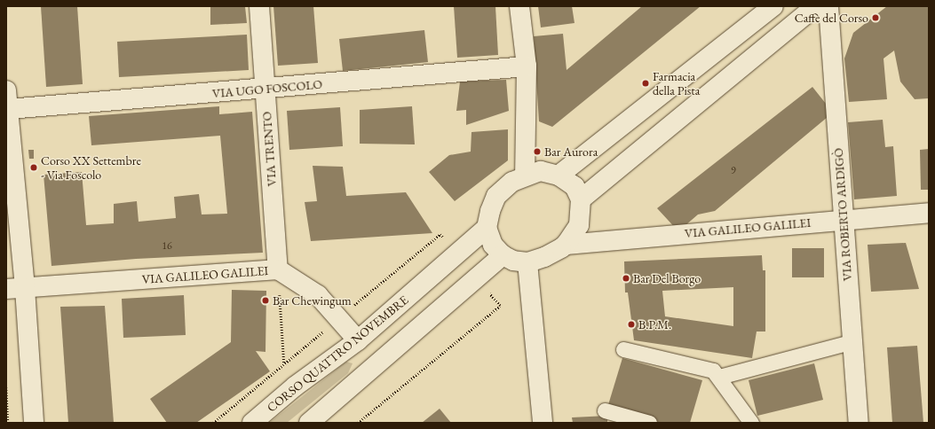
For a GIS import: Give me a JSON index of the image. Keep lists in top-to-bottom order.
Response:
{
  "streets": {
    "street": [
      "VIA UGO FOSCOLO",
      "VIA TRENTO",
      "VIA ROBERTO ARDIGÒ",
      "VIA GALILEO GALILEI",
      "CORSO QUATTRO NOVEMBRE"
    ]
  },
  "crossings": [
    ["VIA UGO FOSCOLO", "VIA TRENTO"],
    ["VIA TRENTO", "VIA GALILEO GALILEI"],
    ["VIA ROBERTO ARDIGÒ", "VIA GALILEO GALILEI"],
    ["VIA GALILEO GALILEI", "CORSO QUATTRO NOVEMBRE"]
  ],
  "places": [
    "Caffè del Corso",
    "Farmacia della Pista",
    "Bar Aurora",
    "Corso XX Settembre - Via Foscolo",
    "Bar Del Borgo",
    "Bar Chewingum",
    "B.P.M."
  ],
  "house_numbers": ["9", "16"]
}
